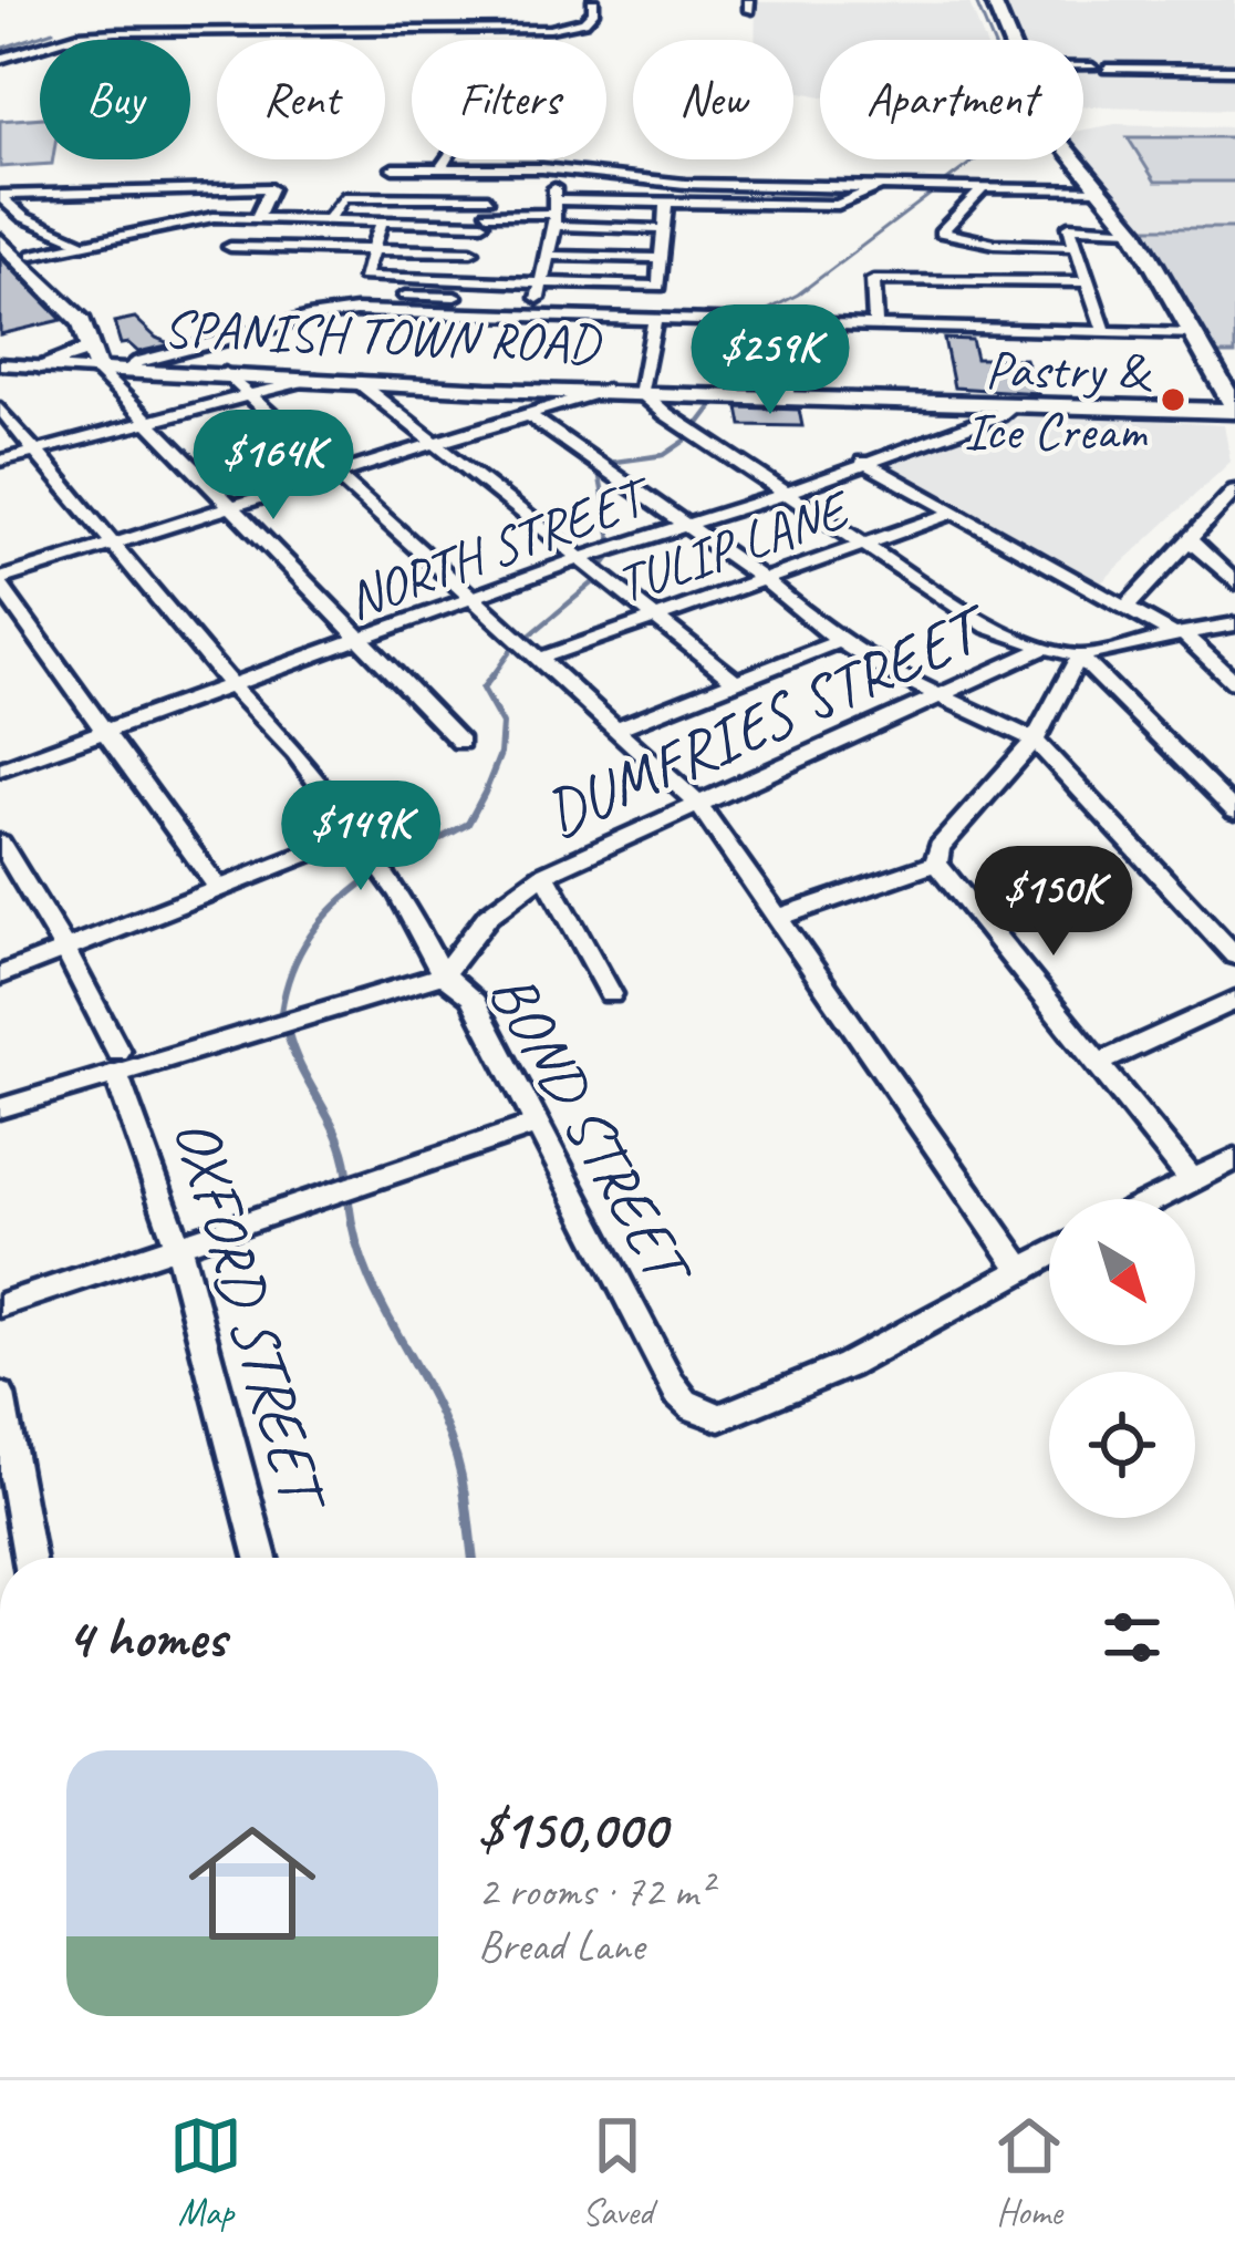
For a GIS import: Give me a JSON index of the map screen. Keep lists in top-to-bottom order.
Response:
{
  "streets": {
    "street": [
      "SPANISH TOWN ROAD",
      "TULIP LANE",
      "NORTH STREET",
      "DUMFRIES STREET",
      "BOND STREET",
      "OXFORD STREET"
    ]
  },
  "crossings": [
    ["SPANISH TOWN ROAD", "NORTH STREET"],
    ["NORTH STREET", "BOND STREET"],
    ["DUMFRIES STREET", "BOND STREET"]
  ],
  "places": ["Pastry & Ice Cream"],
  "north": "bottom right",
  "page": {
    "chip": [
      "Buy",
      "Rent",
      "Filters",
      "New",
      "Apartment"
    ],
    "price": [
      "$259K",
      "$164K",
      "$149K",
      "$150K"
    ],
    "heading": "4 homes",
    "list": [
      {
        "name": "$150,000",
        "note": "2 rooms · 72 m² · Bread Lane"
      }
    ],
    "tabs": ["Map", "Saved", "Home"]
  }
}
